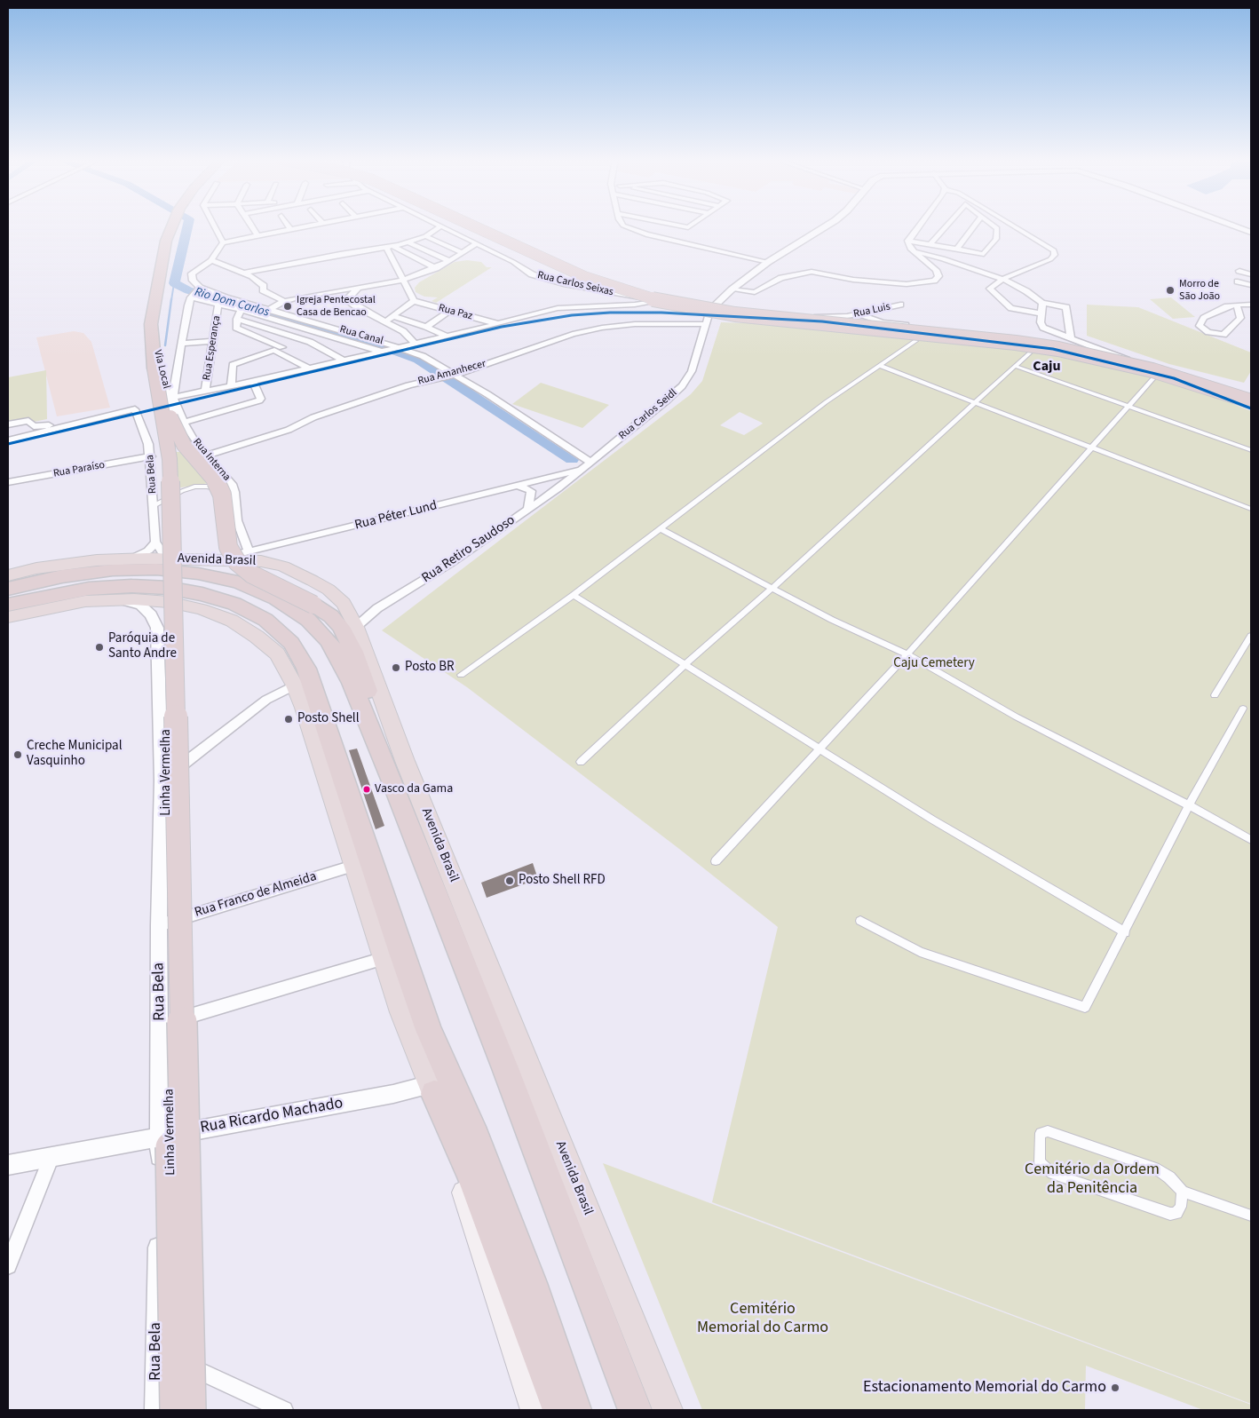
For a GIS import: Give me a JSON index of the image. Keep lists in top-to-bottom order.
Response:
{
  "streets": {
    "highway": ["Avenida Brasil", "Linha Vermelha"],
    "street": [
      "Rua Carlos Seixas",
      "Rua Luis",
      "Rua Paz",
      "Rua Canal",
      "Rua Esperança",
      "Via Local",
      "Rua Amanhecer",
      "Rua Carlos Seidl",
      "Rua Interna",
      "Rua Paraíso",
      "Rua Bela",
      "Rua Péter Lund",
      "Rua Retiro Saudoso",
      "Rua Franco de Almeida",
      "Rua Ricardo Machado"
    ]
  },
  "crossings": [
    ["Rua Carlos Seixas", "Rua Luis"],
    ["Rua Carlos Seixas", "Rua Carlos Seidl"],
    ["Rua Luis", "Rua Carlos Seidl"],
    ["Rua Canal", "Rua Amanhecer"],
    ["Rua Canal", "Rua Carlos Seidl"],
    ["Via Local", "Rua Interna"],
    ["Via Local", "Rua Péter Lund"],
    ["Rua Amanhecer", "Rua Carlos Seidl"],
    ["Rua Amanhecer", "Rua Interna"],
    ["Rua Carlos Seidl", "Rua Péter Lund"],
    ["Rua Carlos Seidl", "Rua Retiro Saudoso"],
    ["Rua Interna", "Rua Péter Lund"],
    ["Rua Paraíso", "Rua Bela"],
    ["Rua Bela", "Rua Franco de Almeida"],
    ["Rua Bela", "Rua Ricardo Machado"],
    ["Rua Péter Lund", "Rua Retiro Saudoso"],
    ["Rua Péter Lund", "Avenida Brasil"],
    ["Rua Retiro Saudoso", "Avenida Brasil"]
  ],
  "districts": ["Caju"],
  "water": ["Rio Dom Carlos"],
  "parks": ["Caju Cemetery", "Cemitério da Ordem da Penitência", "Cemitério Memorial do Carmo"],
  "places": [
    "Morro de São João",
    "Igreja Pentecostal Casa de Bencao",
    "Paróquia de Santo Andre",
    "Posto BR",
    "Posto Shell",
    "Creche Municipal Vasquinho",
    "Vasco da Gama",
    "Posto Shell RFD",
    "Estacionamento Memorial do Carmo"
  ]
}
